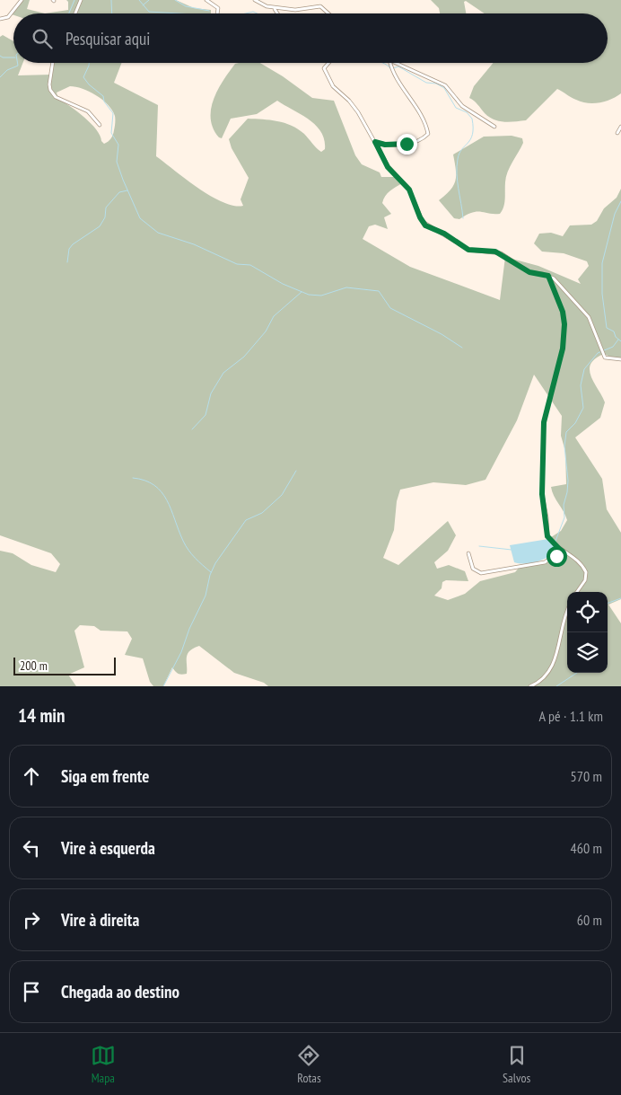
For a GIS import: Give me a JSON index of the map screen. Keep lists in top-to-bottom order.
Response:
{
  "scale_bar": "200 m",
  "page": {
    "search": "Pesquisar aqui",
    "scale": "200 m",
    "heading": ["14 min", "A pé · 1.1 km"],
    "list": [
      ["Siga em frente", "570 m"],
      ["Vire à esquerda", "460 m"],
      ["Vire à direita", "60 m"],
      "Chegada ao destino"
    ],
    "nav": ["Mapa", "Rotas", "Salvos"]
  }
}
